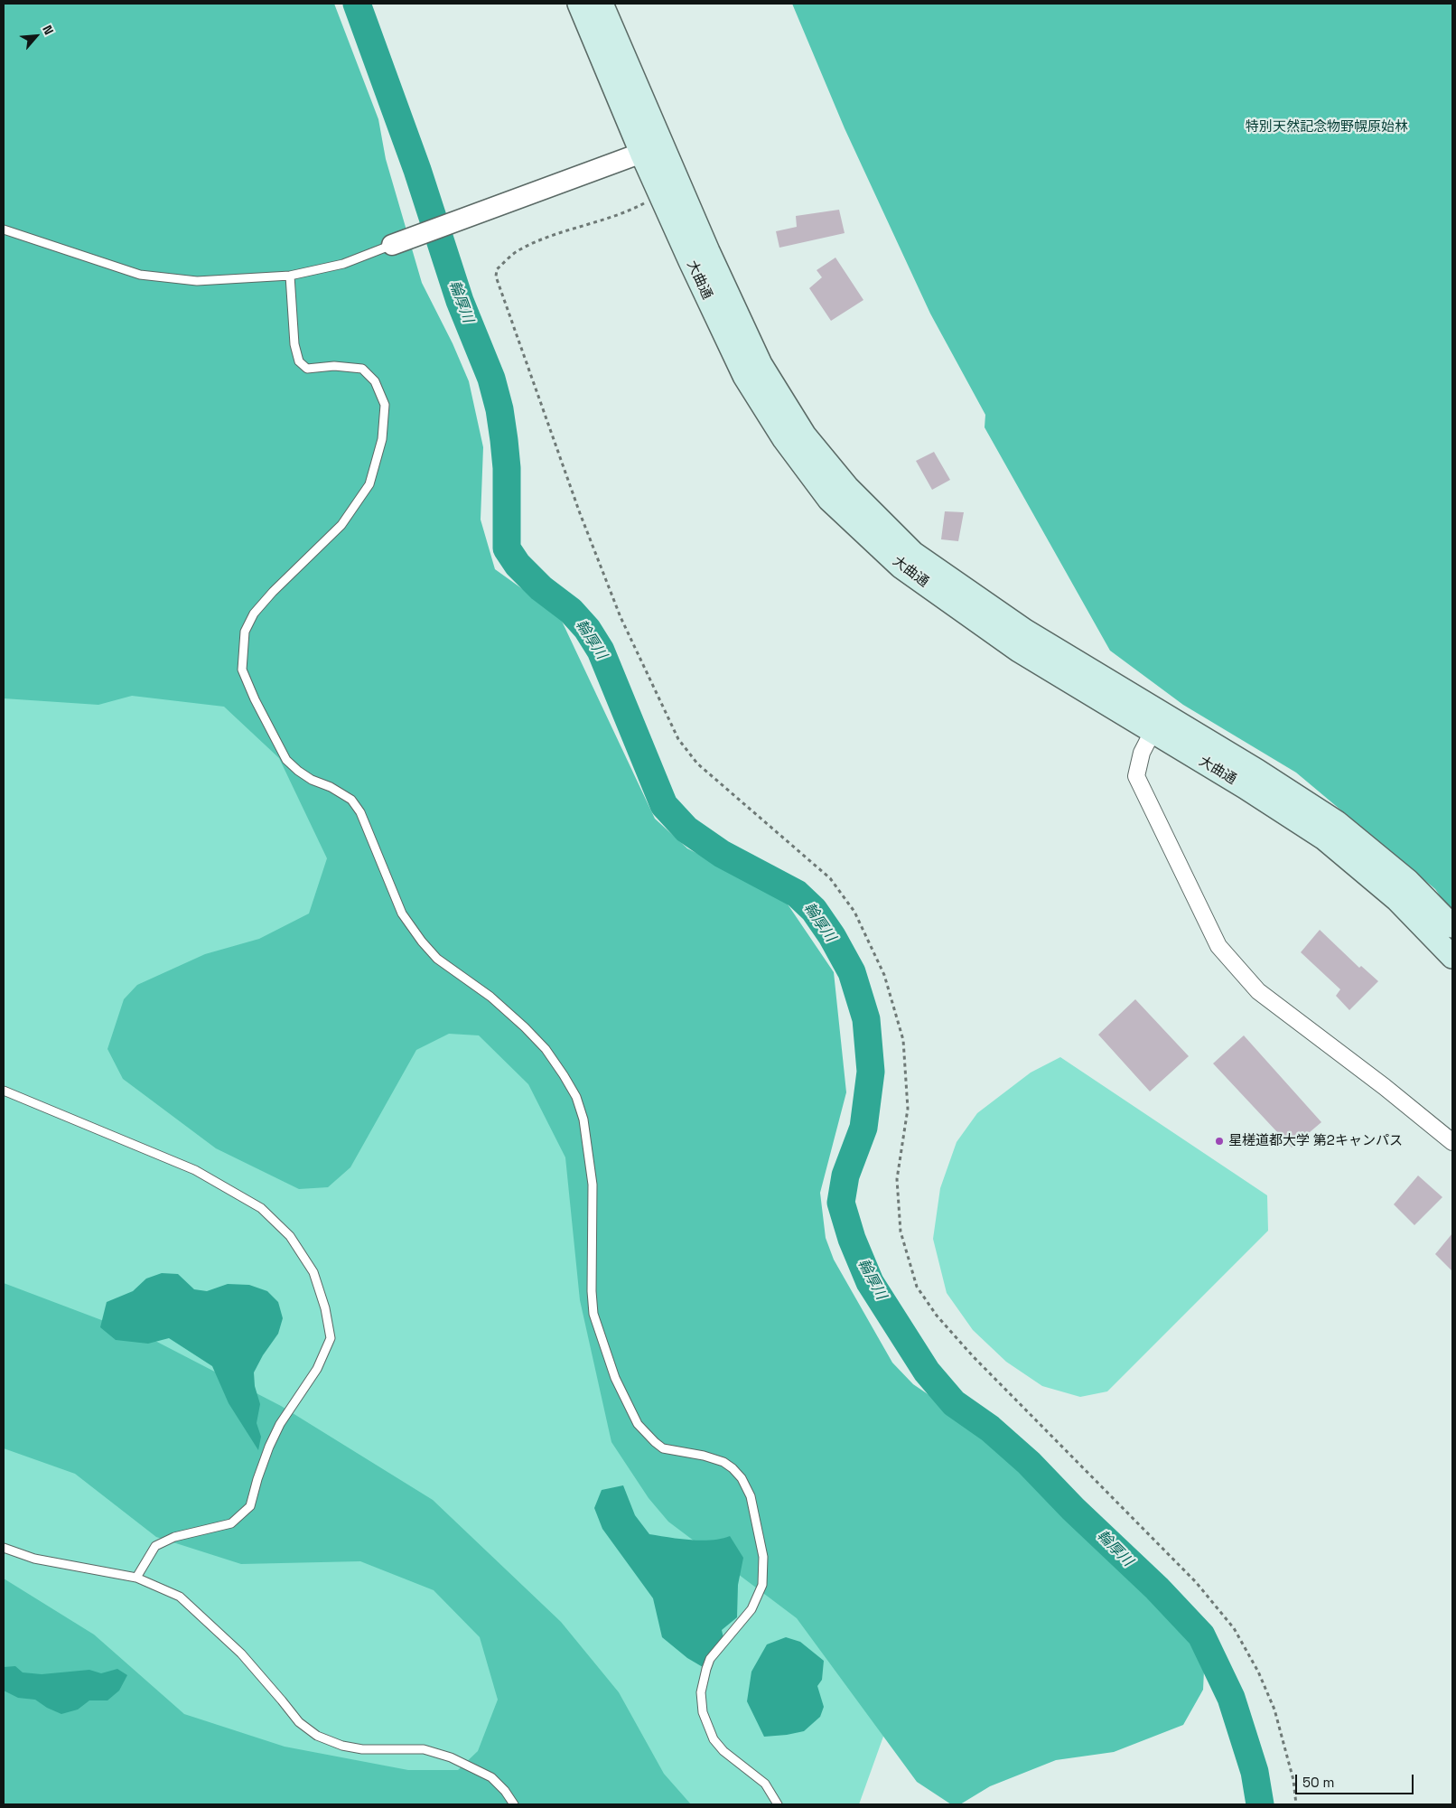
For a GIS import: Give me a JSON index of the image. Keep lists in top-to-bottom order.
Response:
{
  "streets": {
    "main road": ["大曲通"]
  },
  "water": ["輪厚川"],
  "parks": ["特別天然記念物野幌原始林"],
  "places": ["星槎道都大学 第2キャンパス"],
  "scale_bar": "50 m",
  "north": "top right"
}
